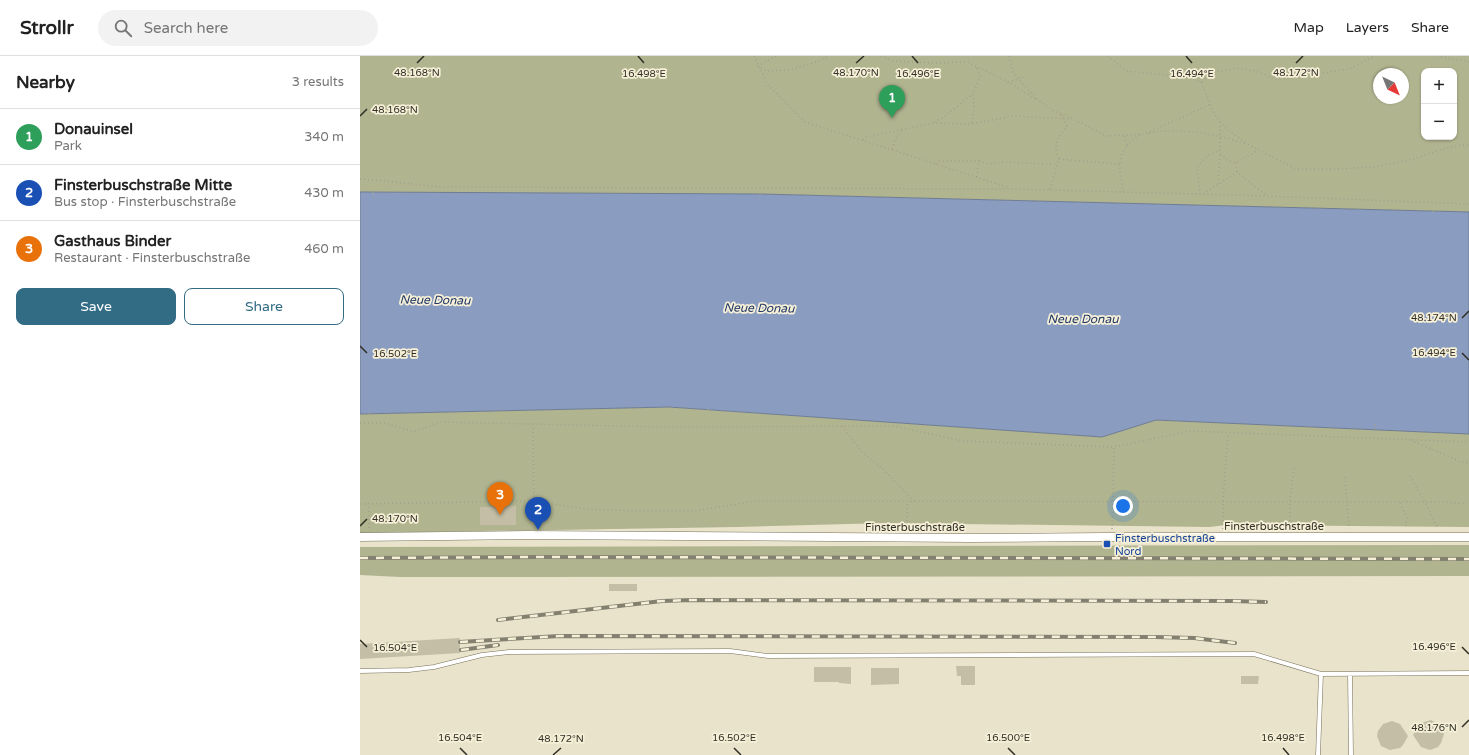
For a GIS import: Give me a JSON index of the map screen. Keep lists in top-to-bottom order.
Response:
{
  "streets": {
    "street": ["Finsterbuschstraße"]
  },
  "water": ["Neue Donau"],
  "places": {
    "transit": ["Finsterbuschstraße Nord"]
  },
  "north": "bottom right",
  "page": {
    "header": "Strollr",
    "search": "Search here",
    "nav": ["Map", "Layers", "Share"],
    "heading": ["Nearby", "3 results"],
    "map_buttons": ["+", "−"],
    "pins": ["1", "3", "2"],
    "list": [
      {
        "mark": "1",
        "name": "Donauinsel",
        "note": "Park",
        "value": "340 m"
      },
      {
        "mark": "2",
        "name": "Finsterbuschstraße Mitte",
        "note": "Bus stop · Finsterbuschstraße",
        "value": "430 m"
      },
      {
        "mark": "3",
        "name": "Gasthaus Binder",
        "note": "Restaurant · Finsterbuschstraße",
        "value": "460 m"
      }
    ],
    "buttons": ["Save", "Share"]
  },
  "coordinates": [
    "48.168°N",
    "48.170°N",
    "48.172°N",
    "16.498°E",
    "16.496°E",
    "16.494°E",
    "48.174°N",
    "16.502°E",
    "16.504°E",
    "48.176°N",
    "16.500°E"
  ]
}
